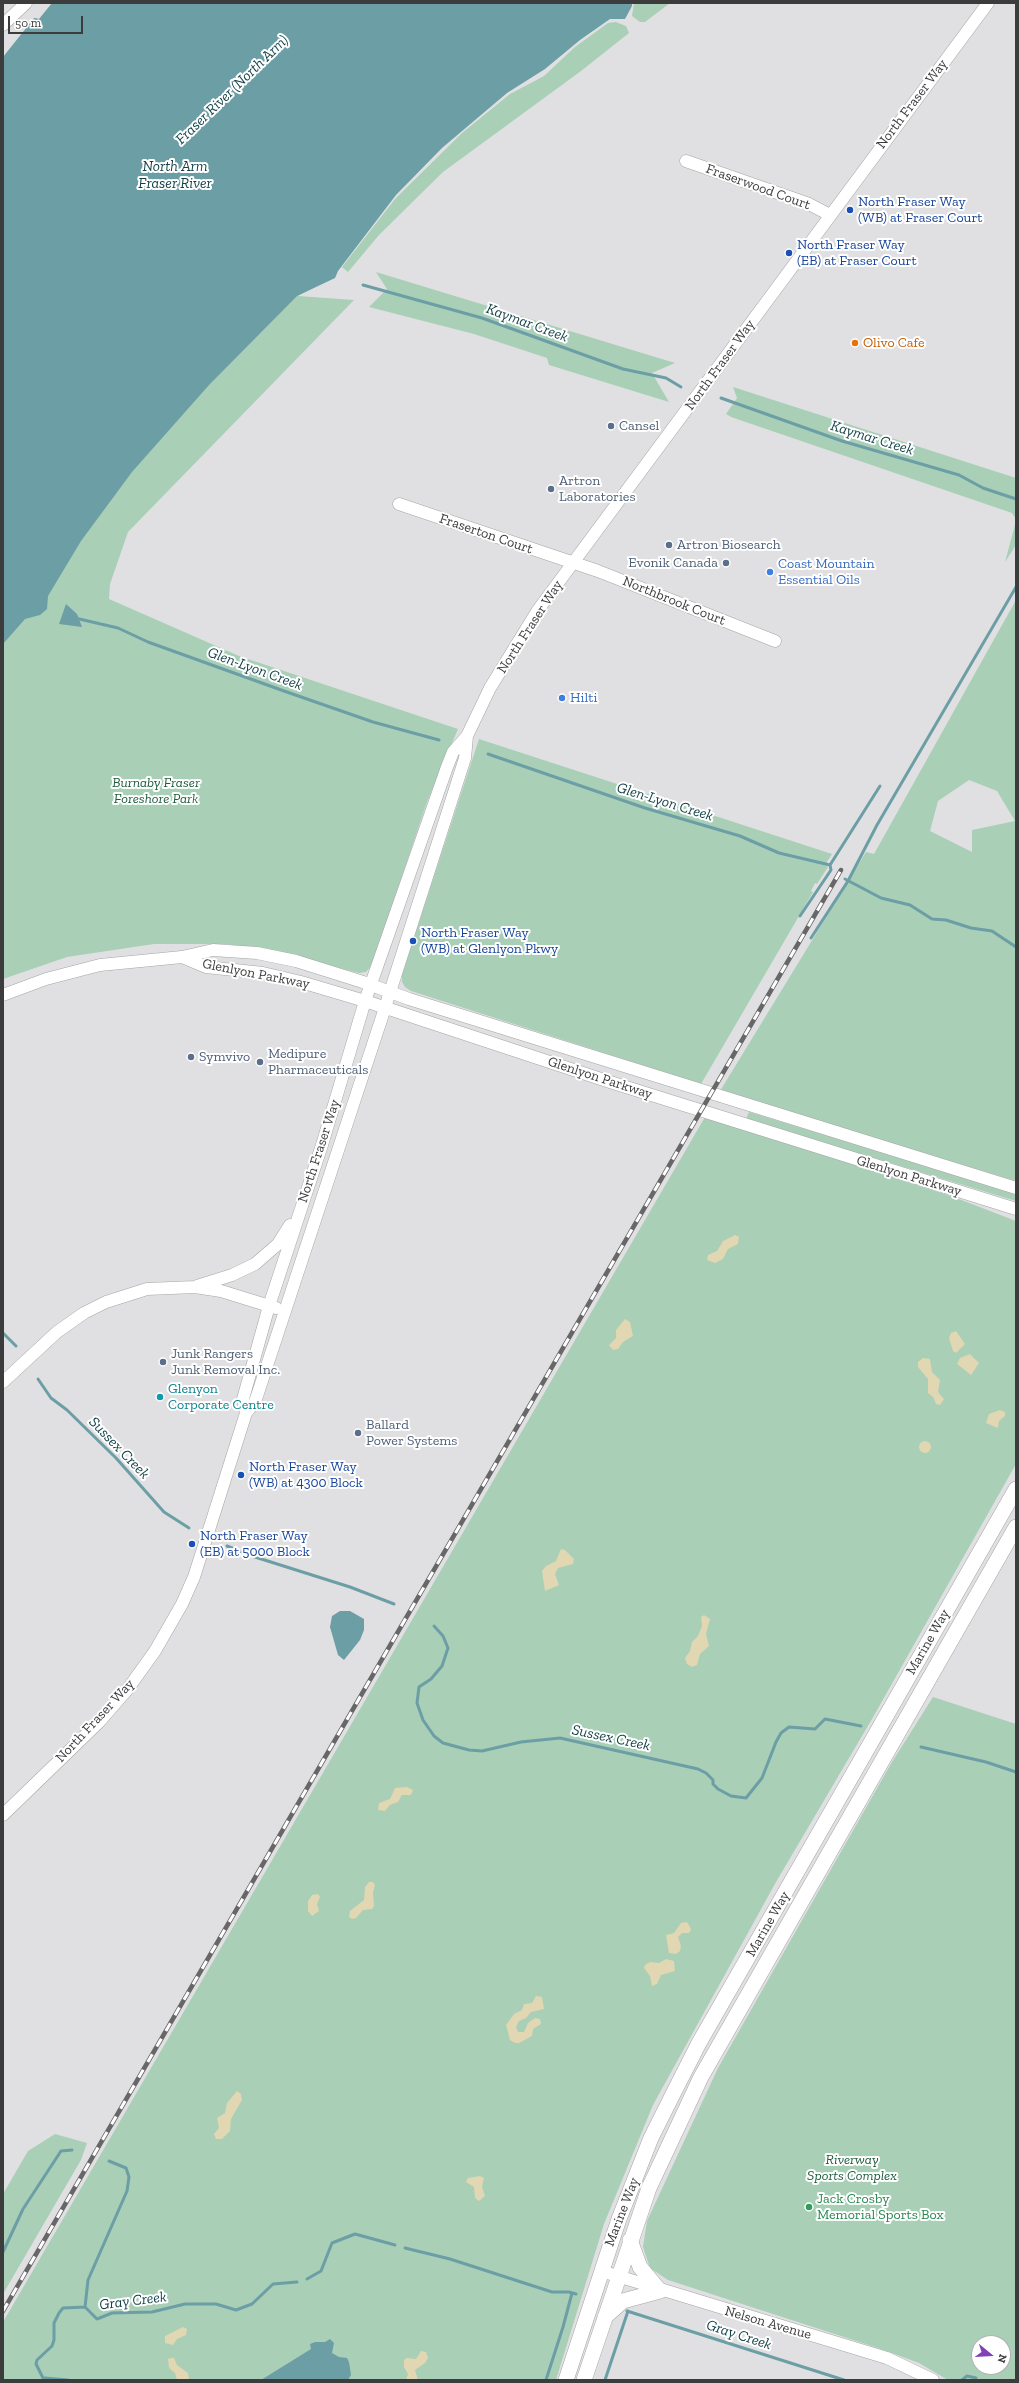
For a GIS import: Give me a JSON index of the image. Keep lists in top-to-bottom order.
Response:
{
  "streets": {
    "main road": ["Marine Way"],
    "street": [
      "North Fraser Way",
      "Fraserwood Court",
      "Fraserton Court",
      "Northbrook Court",
      "Glenlyon Parkway",
      "Nelson Avenue"
    ]
  },
  "crossings": [
    ["North Fraser Way", "Fraserwood Court"],
    ["North Fraser Way", "Fraserton Court"],
    ["North Fraser Way", "Northbrook Court"],
    ["North Fraser Way", "Glenlyon Parkway"],
    ["Fraserton Court", "Northbrook Court"],
    ["Marine Way", "Nelson Avenue"]
  ],
  "water": [
    "Fraser River (North Arm)",
    "North Arm Fraser River",
    "Kaymar Creek",
    "Glen-Lyon Creek",
    "Sussex Creek",
    "Gray Creek"
  ],
  "parks": ["Burnaby Fraser Foreshore Park", "Riverway Sports Complex"],
  "places": [
    "North Fraser Way (WB) at Fraser Court",
    "North Fraser Way (EB) at Fraser Court",
    "Olivo Cafe",
    "Cansel",
    "Artron Laboratories",
    "Artron Biosearch",
    "Evonik Canada",
    "Coast Mountain Essential Oils",
    "Hilti",
    "North Fraser Way (WB) at Glenlyon Pkwy",
    "Symvivo",
    "Medipure Pharmaceuticals",
    "Junk Rangers Junk Removal Inc.",
    "Glenyon Corporate Centre",
    "Ballard Power Systems",
    "North Fraser Way (WB) at 4300 Block",
    "North Fraser Way (EB) at 5000 Block",
    "Jack Crosby Memorial Sports Box"
  ],
  "scale_bar": "50 m",
  "north": "right"
}
